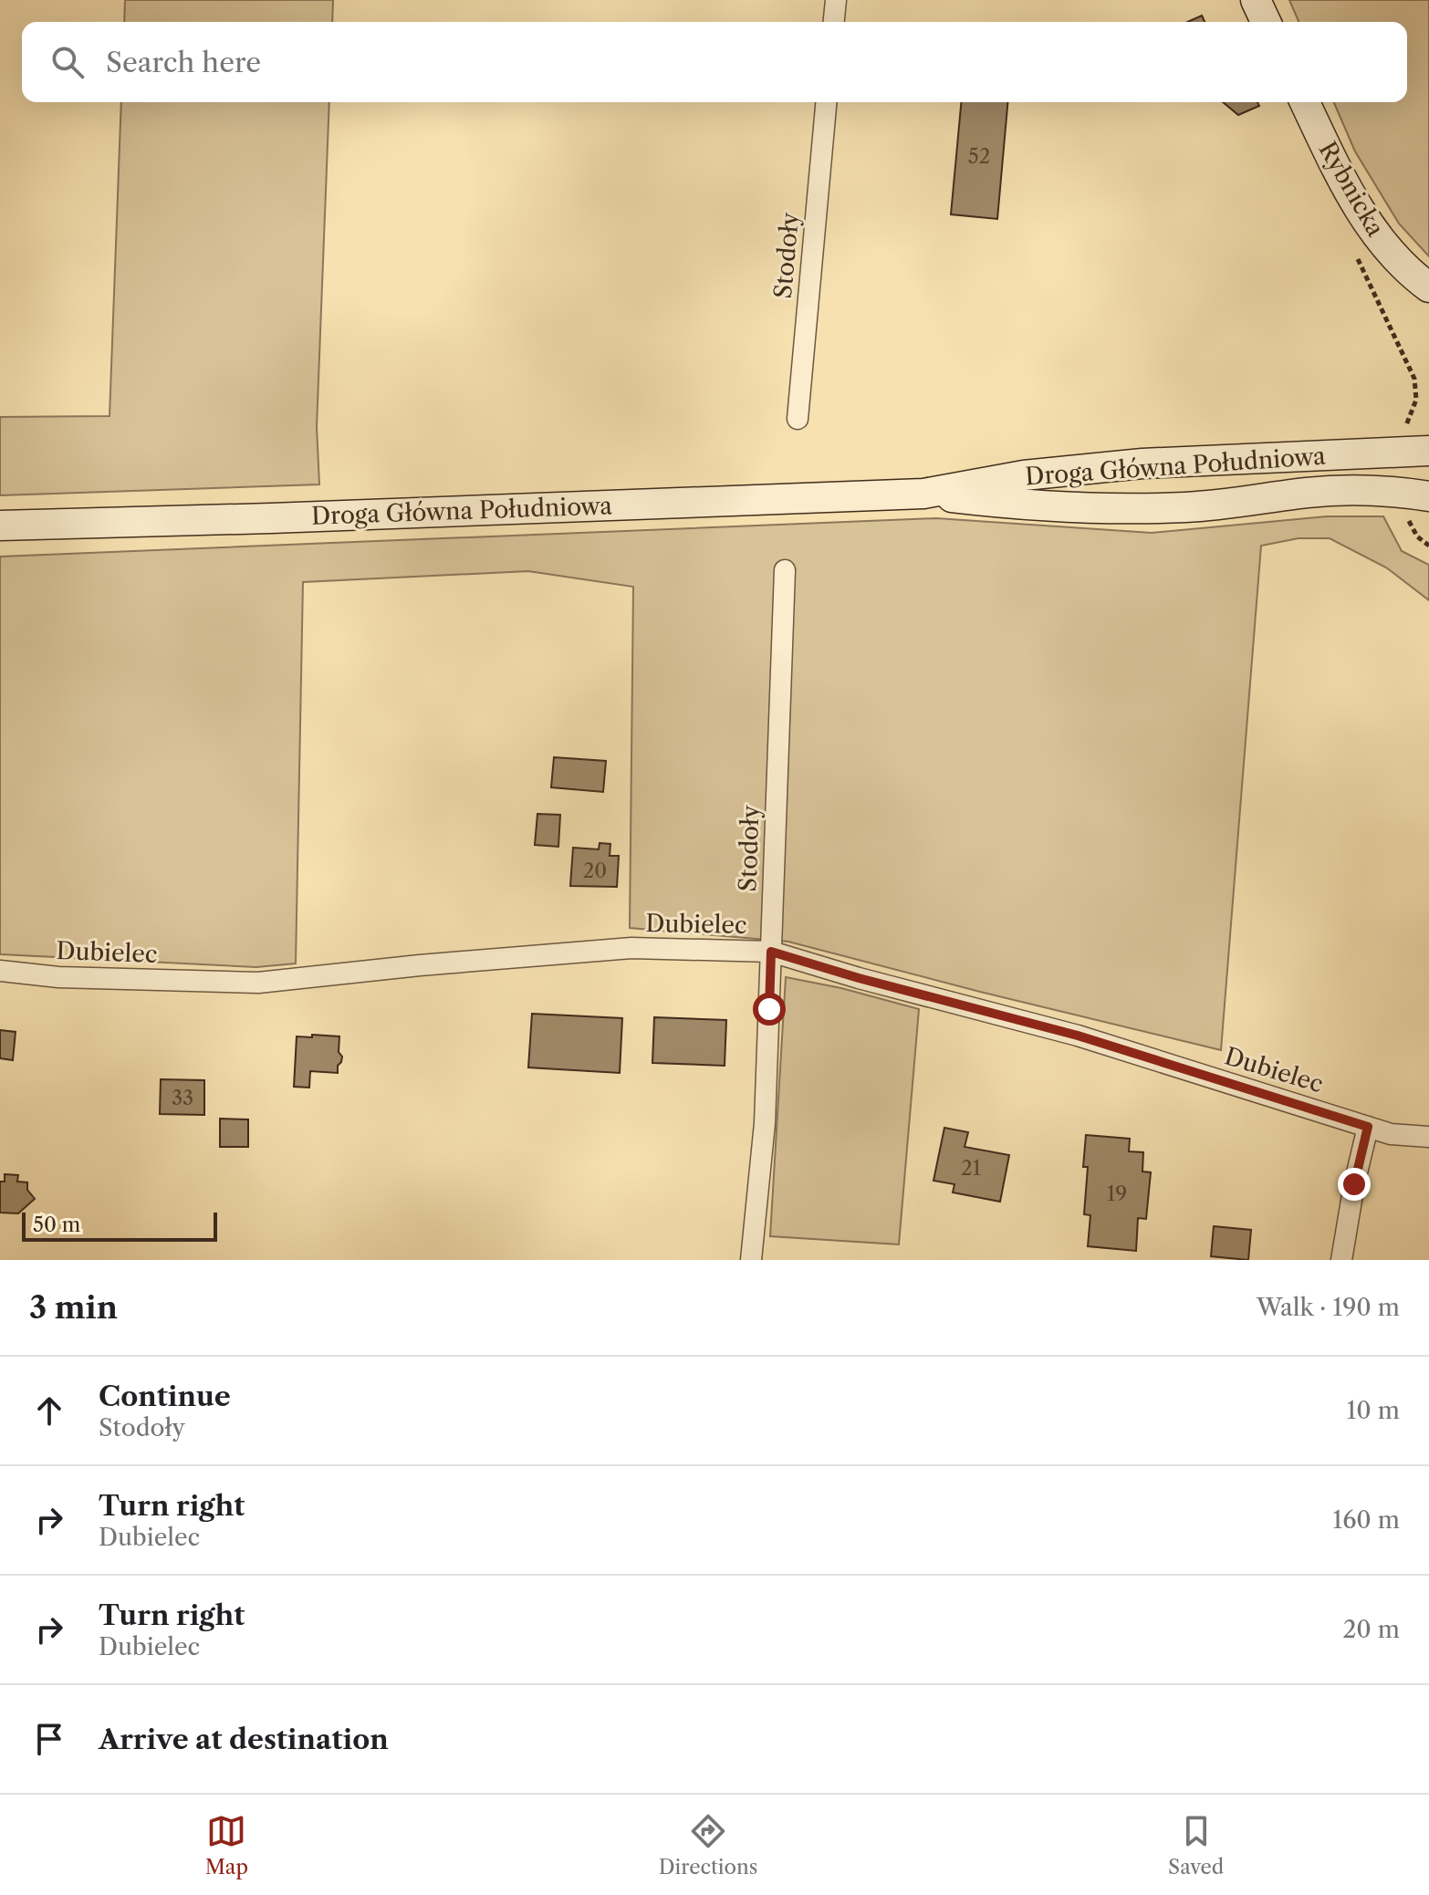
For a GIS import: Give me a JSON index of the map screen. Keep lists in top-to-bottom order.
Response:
{
  "streets": {
    "main road": ["Rybnicka", "Droga Główna Południowa"],
    "street": ["Stodoły", "Dubielec"]
  },
  "crossings": [
    ["Stodoły", "Dubielec"]
  ],
  "house_numbers": [
    "52",
    "20",
    "33",
    "21",
    "19"
  ],
  "scale_bar": "50 m",
  "page": {
    "search": "Search here",
    "scale": "50 m",
    "heading": ["3 min", "Walk · 190 m"],
    "list": [
      ["Continue", "Stodoły", "10 m"],
      ["Turn right", "Dubielec", "160 m"],
      ["Turn right", "Dubielec", "20 m"],
      "Arrive at destination"
    ],
    "nav": ["Map", "Directions", "Saved"]
  }
}
